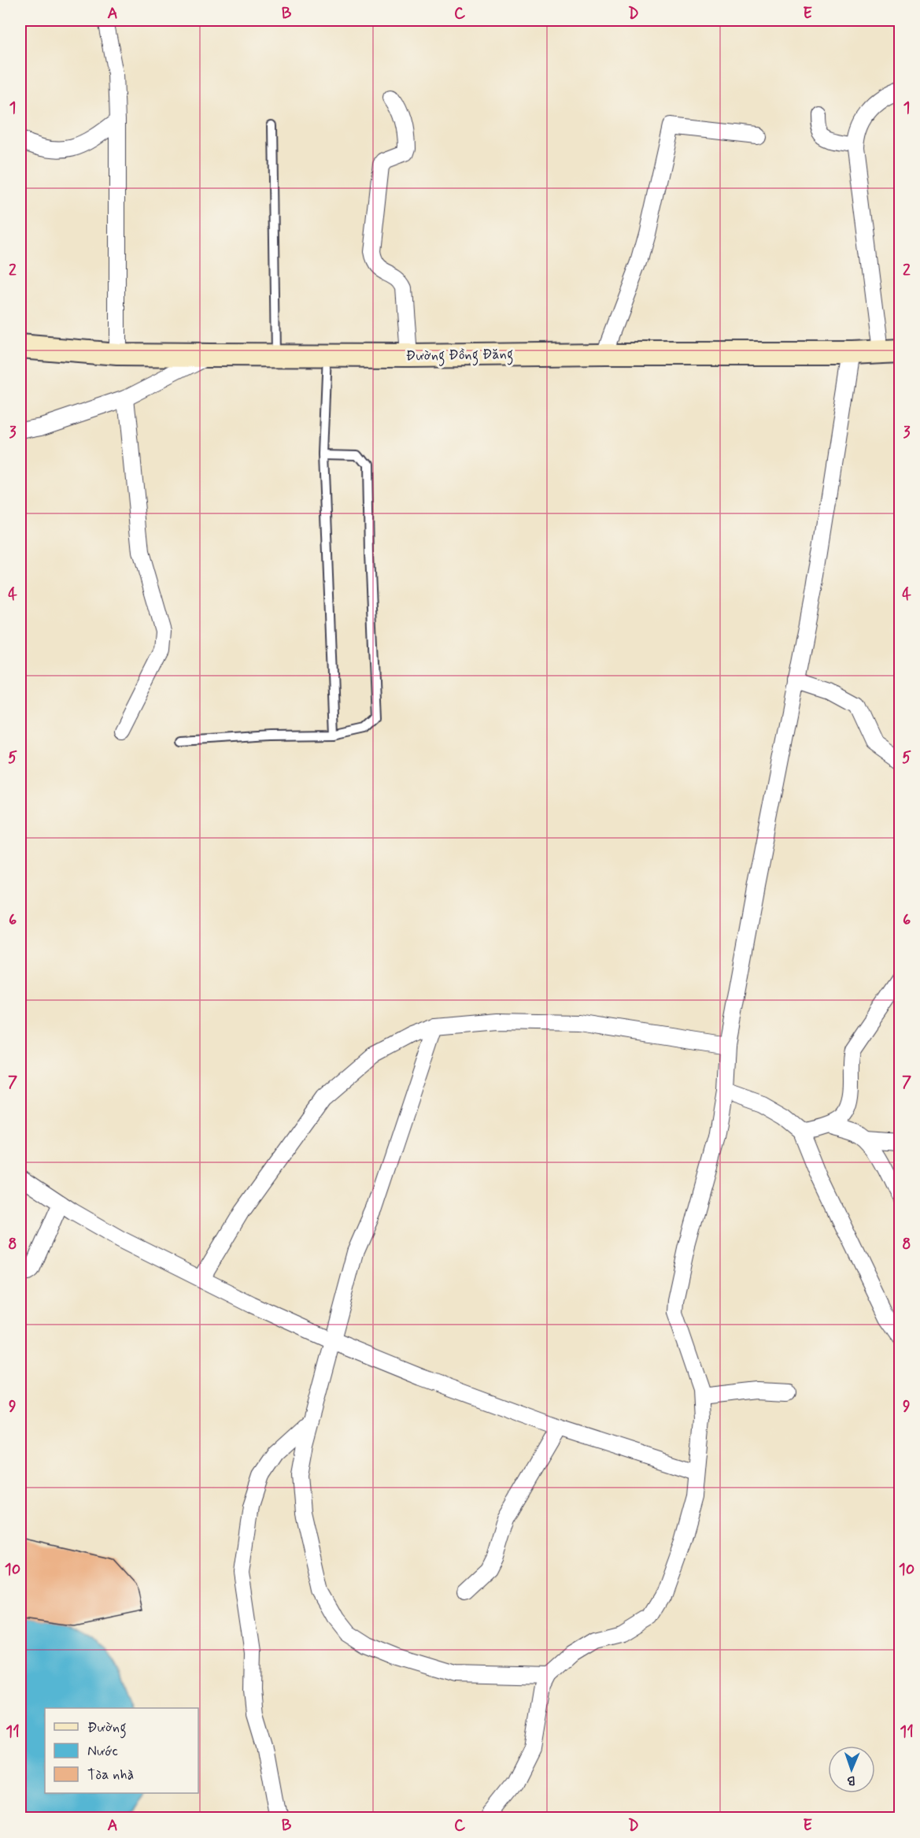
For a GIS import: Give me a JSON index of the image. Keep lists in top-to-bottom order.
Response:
{
  "streets": {
    "main road": ["Đường Đồng Đăng"]
  },
  "legend": ["Đường", "Nước", "Tòa nhà"],
  "north": "bottom",
  "grid": {
    "columns": [
      "A",
      "B",
      "C",
      "D",
      "E"
    ],
    "rows": [
      "1",
      "2",
      "3",
      "4",
      "5",
      "6",
      "7",
      "8",
      "9",
      "10",
      "11"
    ]
  }
}
